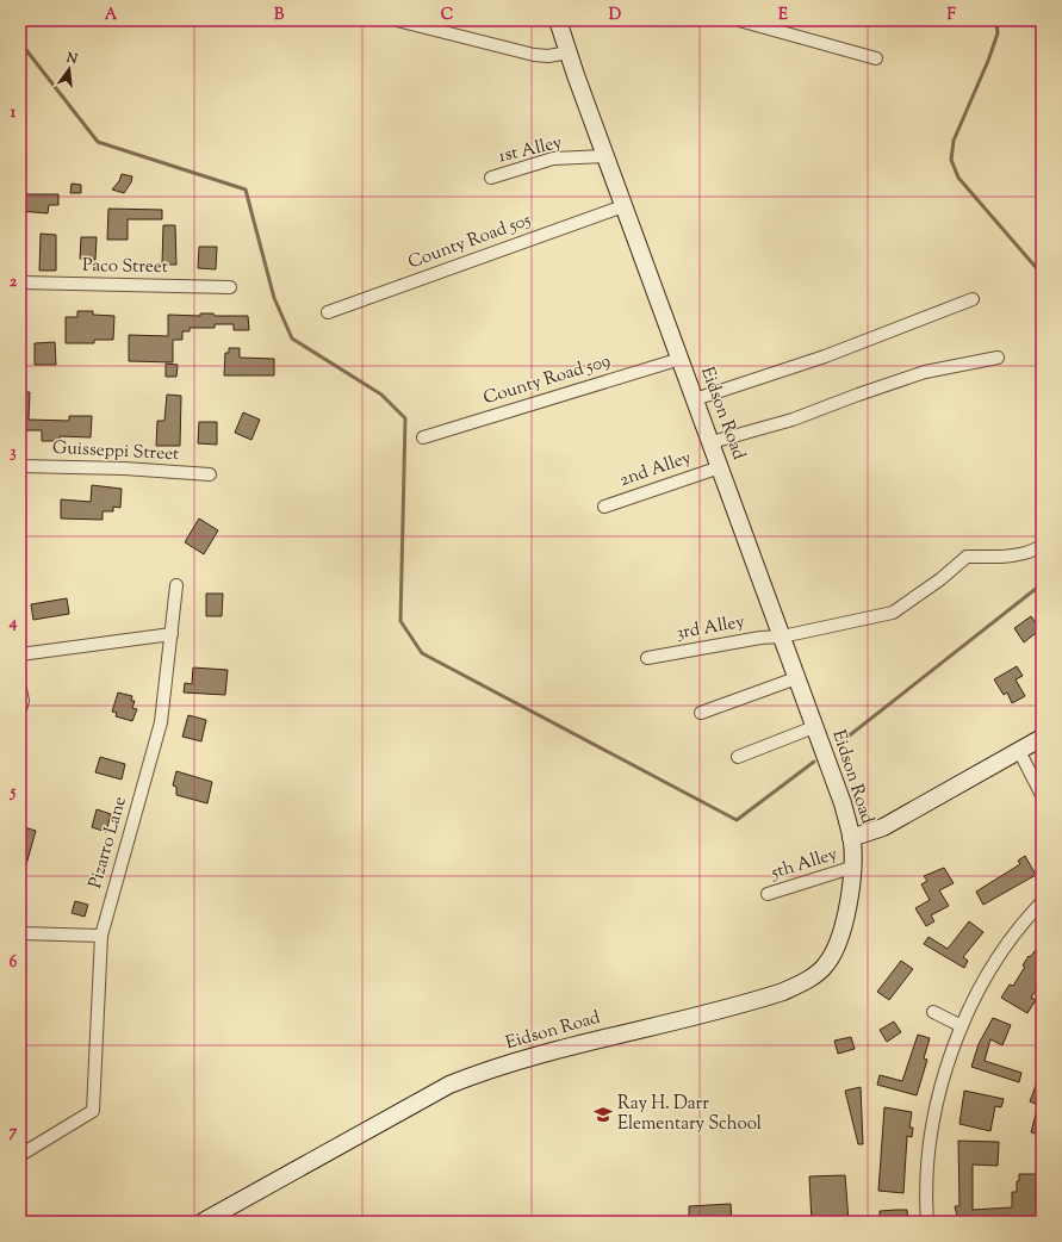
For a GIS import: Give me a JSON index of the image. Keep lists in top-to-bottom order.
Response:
{
  "streets": {
    "street": [
      "1st Alley",
      "County Road 505",
      "Paco Street",
      "County Road 509",
      "Eidson Road",
      "Guisseppi Street",
      "2nd Alley",
      "3rd Alley",
      "Pizarro Lane",
      "5th Alley"
    ]
  },
  "crossings": [
    ["1st Alley", "Eidson Road"],
    ["County Road 505", "Eidson Road"],
    ["County Road 509", "Eidson Road"],
    ["Eidson Road", "2nd Alley"],
    ["Eidson Road", "3rd Alley"],
    ["Eidson Road", "5th Alley"]
  ],
  "places": {
    "school or university": ["Ray H. Darr Elementary School"]
  },
  "north": "top",
  "grid": {
    "columns": [
      "A",
      "B",
      "C",
      "D",
      "E",
      "F"
    ],
    "rows": [
      "1",
      "2",
      "3",
      "4",
      "5",
      "6",
      "7"
    ]
  }
}
